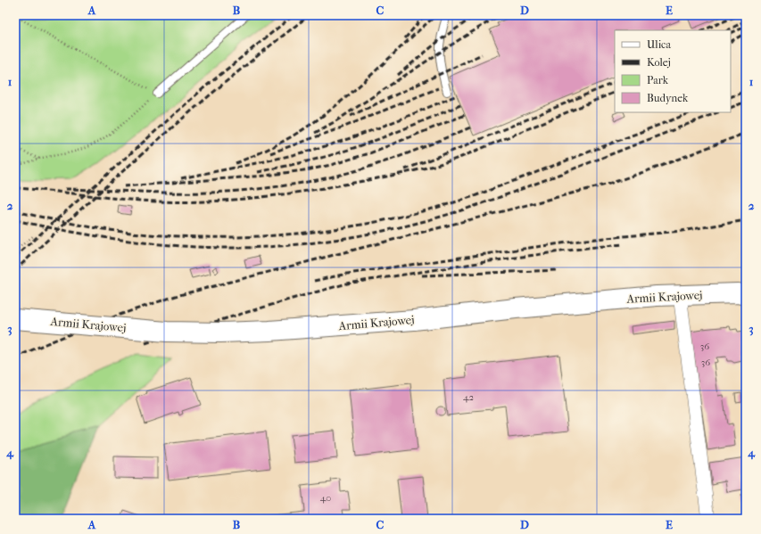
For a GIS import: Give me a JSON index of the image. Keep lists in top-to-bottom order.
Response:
{
  "streets": {
    "main road": ["Armii Krajowej"]
  },
  "house_numbers": [
    "36",
    "36",
    "42",
    "40"
  ],
  "legend": [
    "Ulica",
    "Kolej",
    "Park",
    "Budynek"
  ],
  "grid": {
    "columns": [
      "A",
      "B",
      "C",
      "D",
      "E"
    ],
    "rows": [
      "1",
      "2",
      "3",
      "4"
    ]
  }
}
